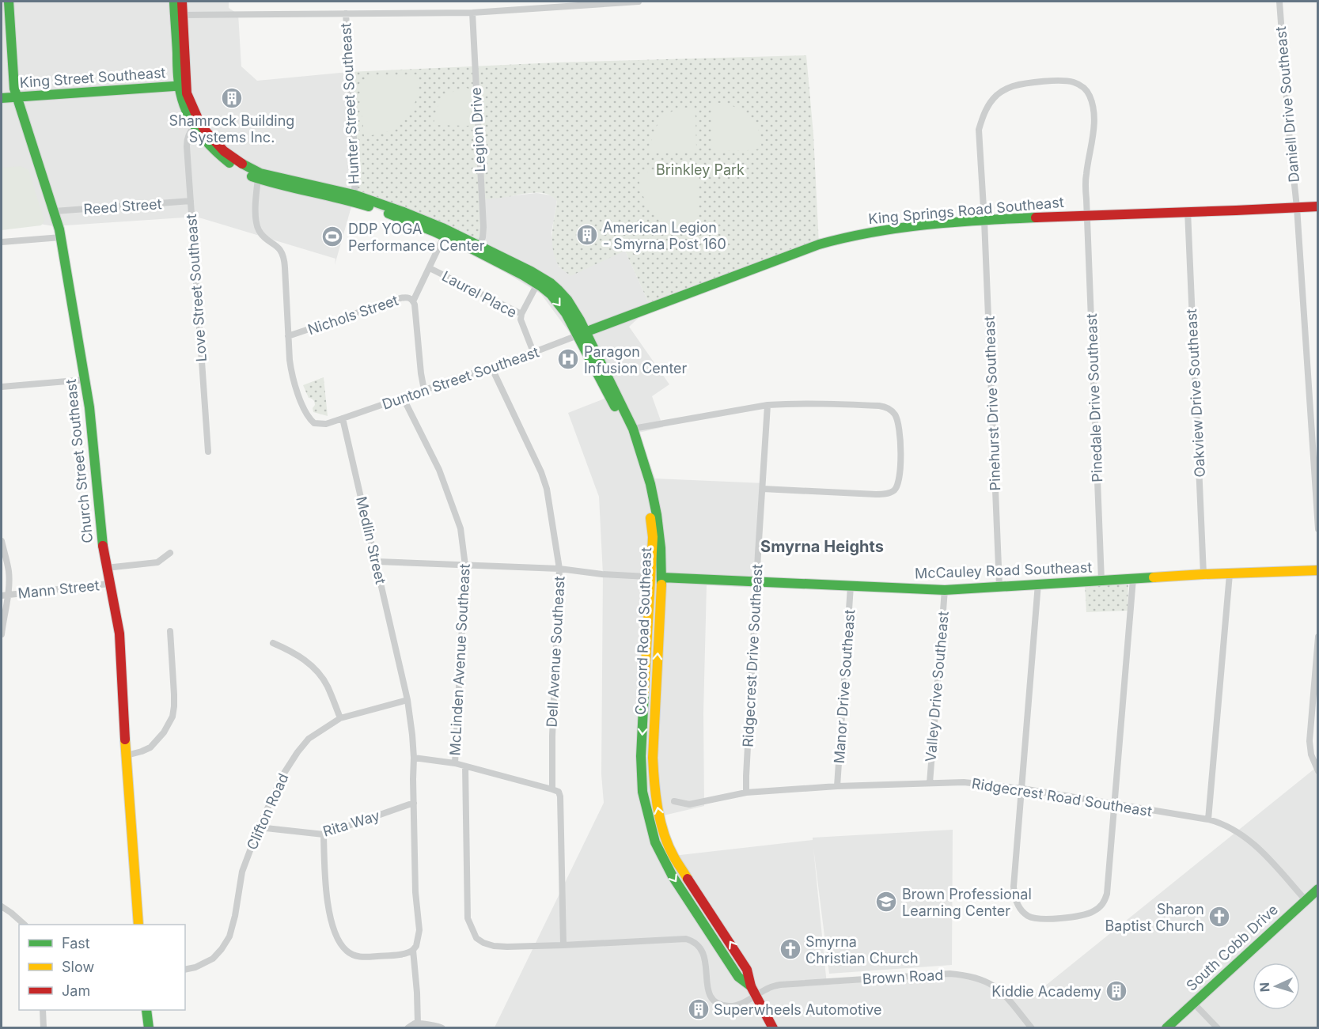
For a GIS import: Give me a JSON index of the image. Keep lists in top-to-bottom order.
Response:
{
  "streets": {
    "main road": [
      "King Street Southeast",
      "King Springs Road Southeast",
      "Church Street Southeast",
      "McCauley Road Southeast",
      "Concord Road Southeast",
      "South Cobb Drive"
    ],
    "street": [
      "Hunter Street Southeast",
      "Daniell Drive Southeast",
      "Legion Drive",
      "Reed Street",
      "Love Street Southeast",
      "Laurel Place",
      "Nichols Street",
      "Dunton Street Southeast",
      "Oakview Drive Southeast",
      "Pinedale Drive Southeast",
      "Pinehurst Drive Southeast",
      "Medlin Street",
      "Mann Street",
      "Dell Avenue Southeast",
      "Ridgecrest Drive Southeast",
      "McLinden Avenue Southeast",
      "Manor Drive Southeast",
      "Valley Drive Southeast",
      "Ridgecrest Road Southeast",
      "Clifton Road",
      "Rita Way",
      "Brown Road"
    ]
  },
  "crossings": [
    ["King Street Southeast", "Church Street Southeast"],
    ["King Street Southeast", "Concord Road Southeast"],
    ["Hunter Street Southeast", "Concord Road Southeast"],
    ["Daniell Drive Southeast", "King Springs Road Southeast"],
    ["Legion Drive", "Concord Road Southeast"],
    ["Reed Street", "Love Street Southeast"],
    ["Reed Street", "Church Street Southeast"],
    ["King Springs Road Southeast", "Dunton Street Southeast"],
    ["King Springs Road Southeast", "Oakview Drive Southeast"],
    ["King Springs Road Southeast", "Pinedale Drive Southeast"],
    ["King Springs Road Southeast", "Pinehurst Drive Southeast"],
    ["King Springs Road Southeast", "Concord Road Southeast"],
    ["Love Street Southeast", "Concord Road Southeast"],
    ["Laurel Place", "Dunton Street Southeast"],
    ["Nichols Street", "Dunton Street Southeast"],
    ["Dunton Street Southeast", "Medlin Street"],
    ["Dunton Street Southeast", "Concord Road Southeast"],
    ["Dunton Street Southeast", "Dell Avenue Southeast"],
    ["Dunton Street Southeast", "McLinden Avenue Southeast"],
    ["Oakview Drive Southeast", "McCauley Road Southeast"],
    ["Pinedale Drive Southeast", "Pinehurst Drive Southeast"],
    ["Pinedale Drive Southeast", "McCauley Road Southeast"],
    ["Pinehurst Drive Southeast", "McCauley Road Southeast"],
    ["Church Street Southeast", "Mann Street"],
    ["Medlin Street", "Clifton Road"],
    ["Medlin Street", "Rita Way"],
    ["McCauley Road Southeast", "Concord Road Southeast"],
    ["McCauley Road Southeast", "Ridgecrest Drive Southeast"],
    ["McCauley Road Southeast", "Manor Drive Southeast"],
    ["McCauley Road Southeast", "Valley Drive Southeast"],
    ["Concord Road Southeast", "McLinden Avenue Southeast"],
    ["Concord Road Southeast", "Brown Road"],
    ["Dell Avenue Southeast", "McLinden Avenue Southeast"],
    ["Ridgecrest Drive Southeast", "Ridgecrest Road Southeast"],
    ["McLinden Avenue Southeast", "Brown Road"],
    ["Manor Drive Southeast", "Ridgecrest Road Southeast"],
    ["Valley Drive Southeast", "Ridgecrest Road Southeast"],
    ["Ridgecrest Road Southeast", "South Cobb Drive"],
    ["Clifton Road", "Rita Way"]
  ],
  "districts": ["Smyrna Heights"],
  "parks": ["Brinkley Park"],
  "places": {
    "building": [
      "Shamrock Building Systems Inc.",
      "American Legion - Smyrna Post 160",
      "Kiddie Academy",
      "Superwheels Automotive"
    ],
    "sports": ["DDP YOGA Performance Center"],
    "hospital": ["Paragon Infusion Center"],
    "school or university": ["Brown Professional Learning Center"],
    "church": ["Sharon Baptist Church", "Smyrna Christian Church"]
  },
  "legend": ["Fast", "Slow", "Jam"],
  "north": "left"
}
